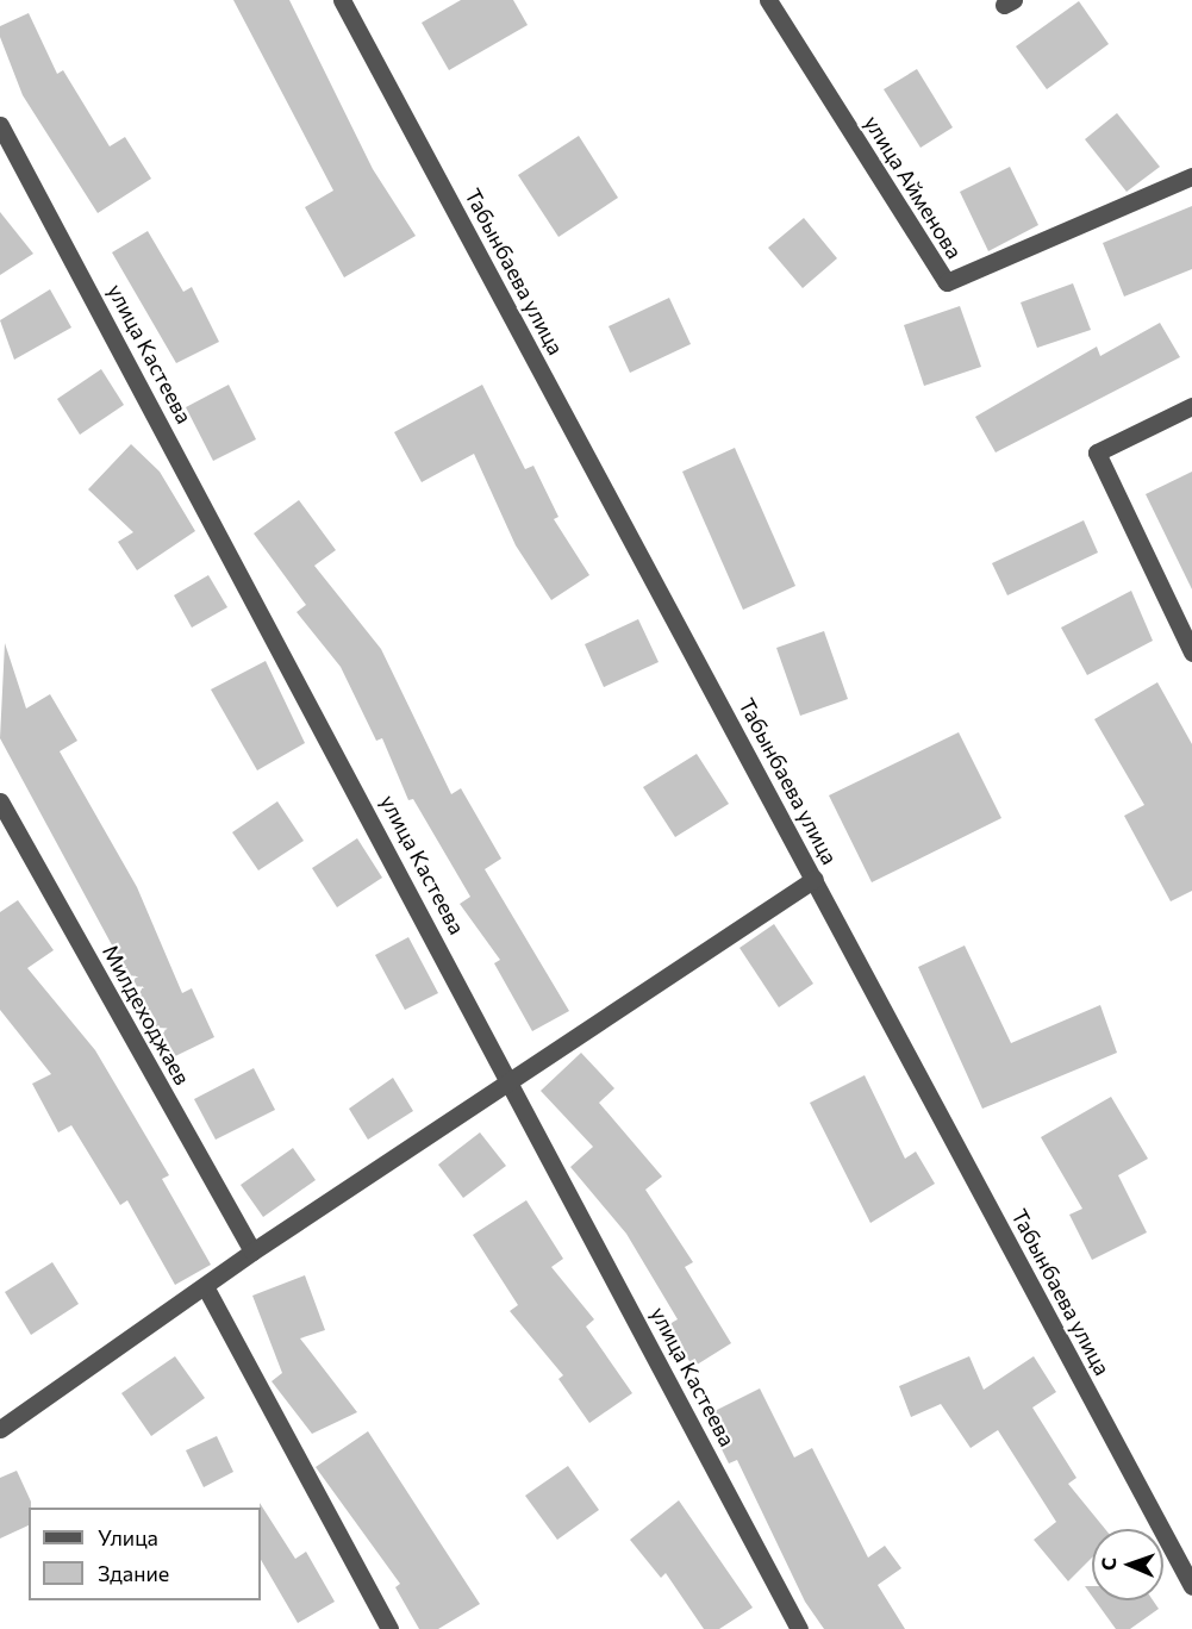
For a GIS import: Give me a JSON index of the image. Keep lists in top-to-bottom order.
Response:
{
  "streets": {
    "street": [
      "улица Айменова",
      "Табынбаева улица",
      "улица Кастеева",
      "Милдеходжаев"
    ]
  },
  "legend": ["Улица", "Здание"],
  "north": "left"
}
